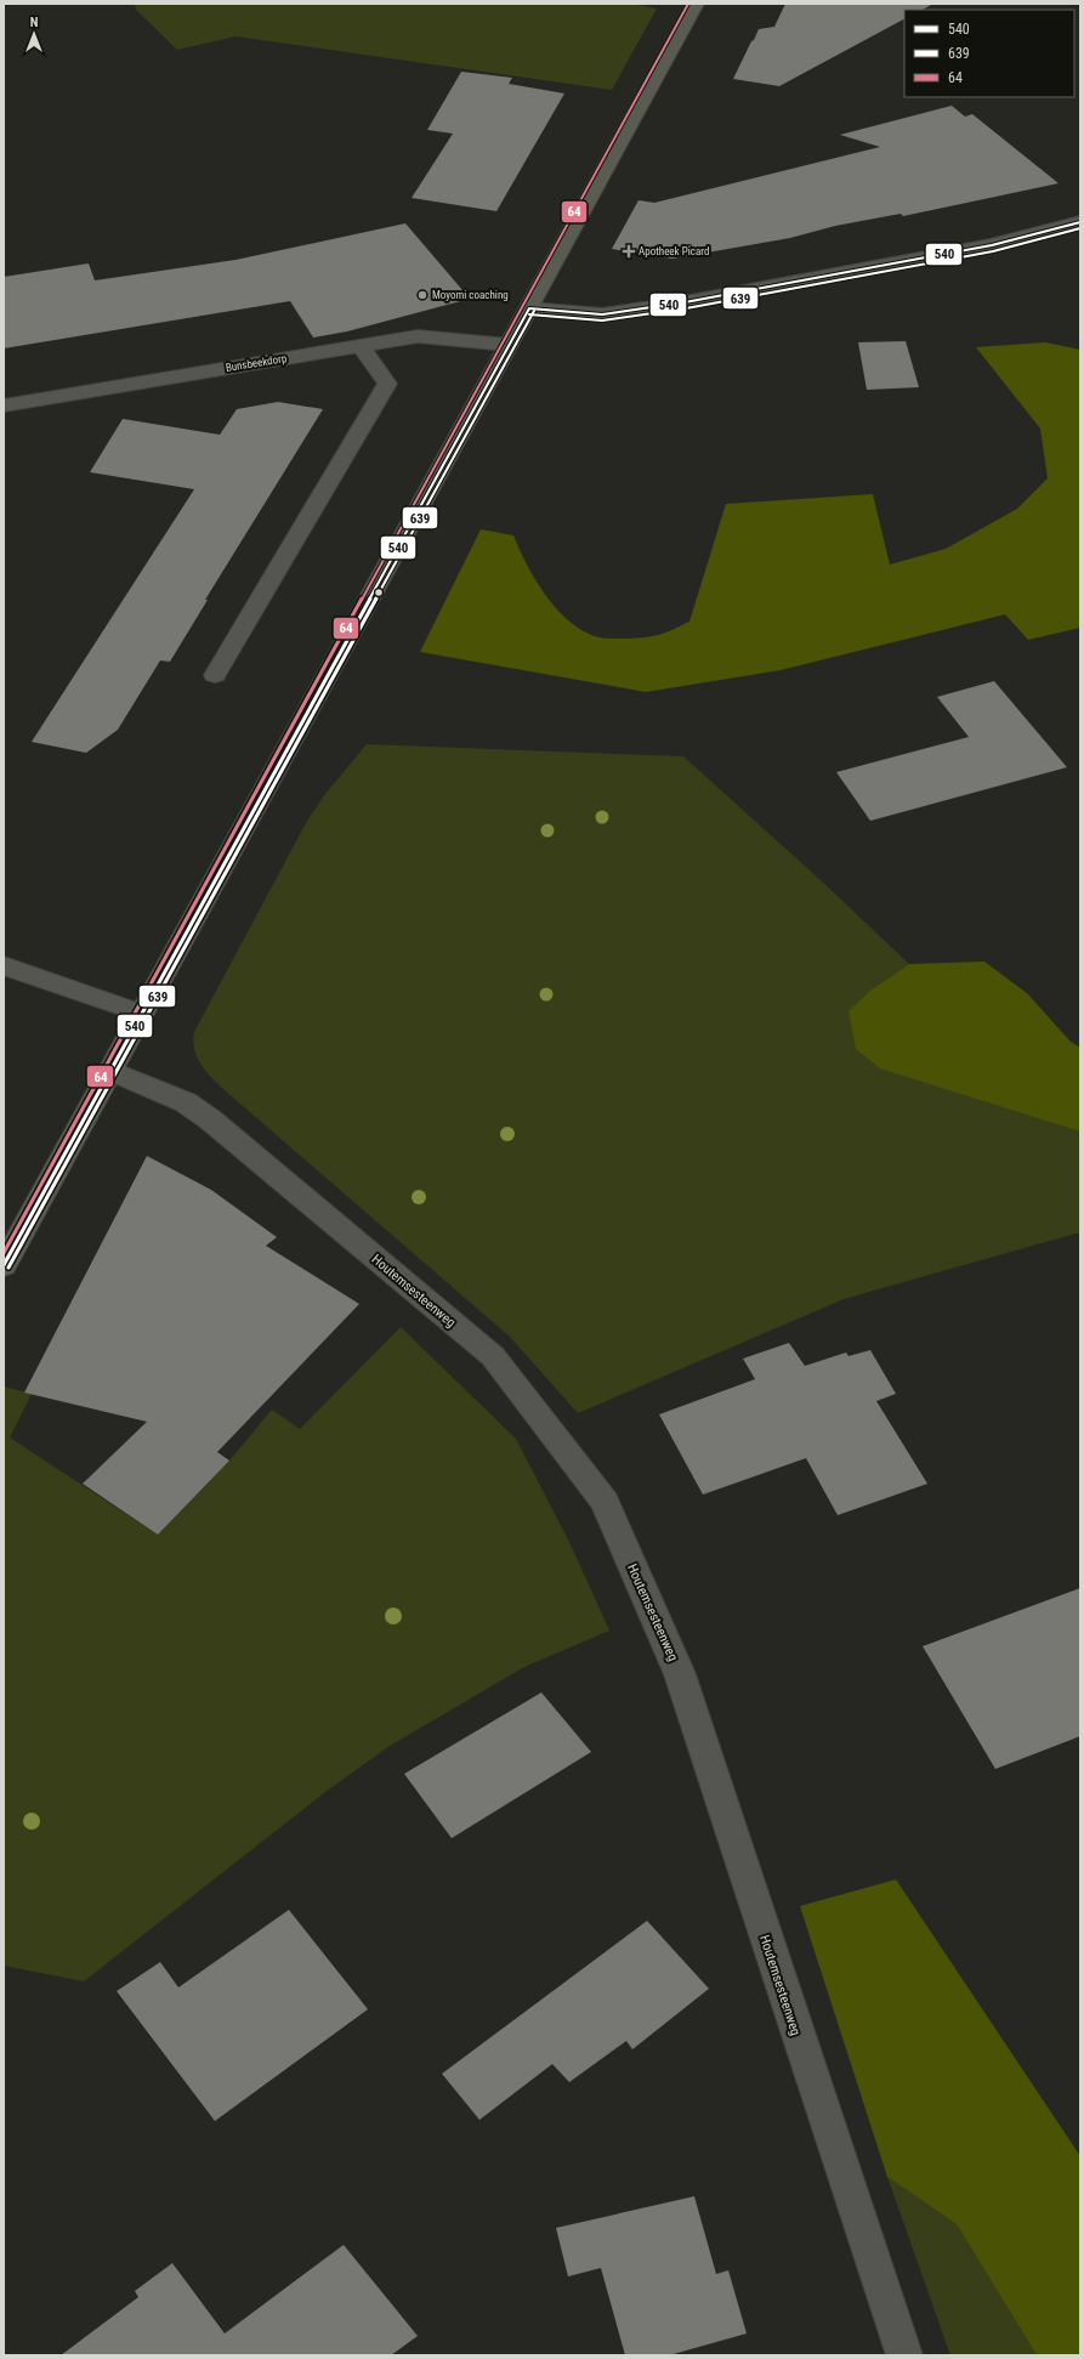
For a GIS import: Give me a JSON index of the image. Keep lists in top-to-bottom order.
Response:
{
  "streets": {
    "street": ["Bunsbeekdorp", "Houtemsesteenweg"]
  },
  "places": {
    "health": ["Apotheek Picard"],
    "other": ["Moyomi coaching"]
  },
  "lines": ["transit line 64", "transit line 540", "transit line 639"],
  "legend": ["540", "639", "64"],
  "north": "top"
}
